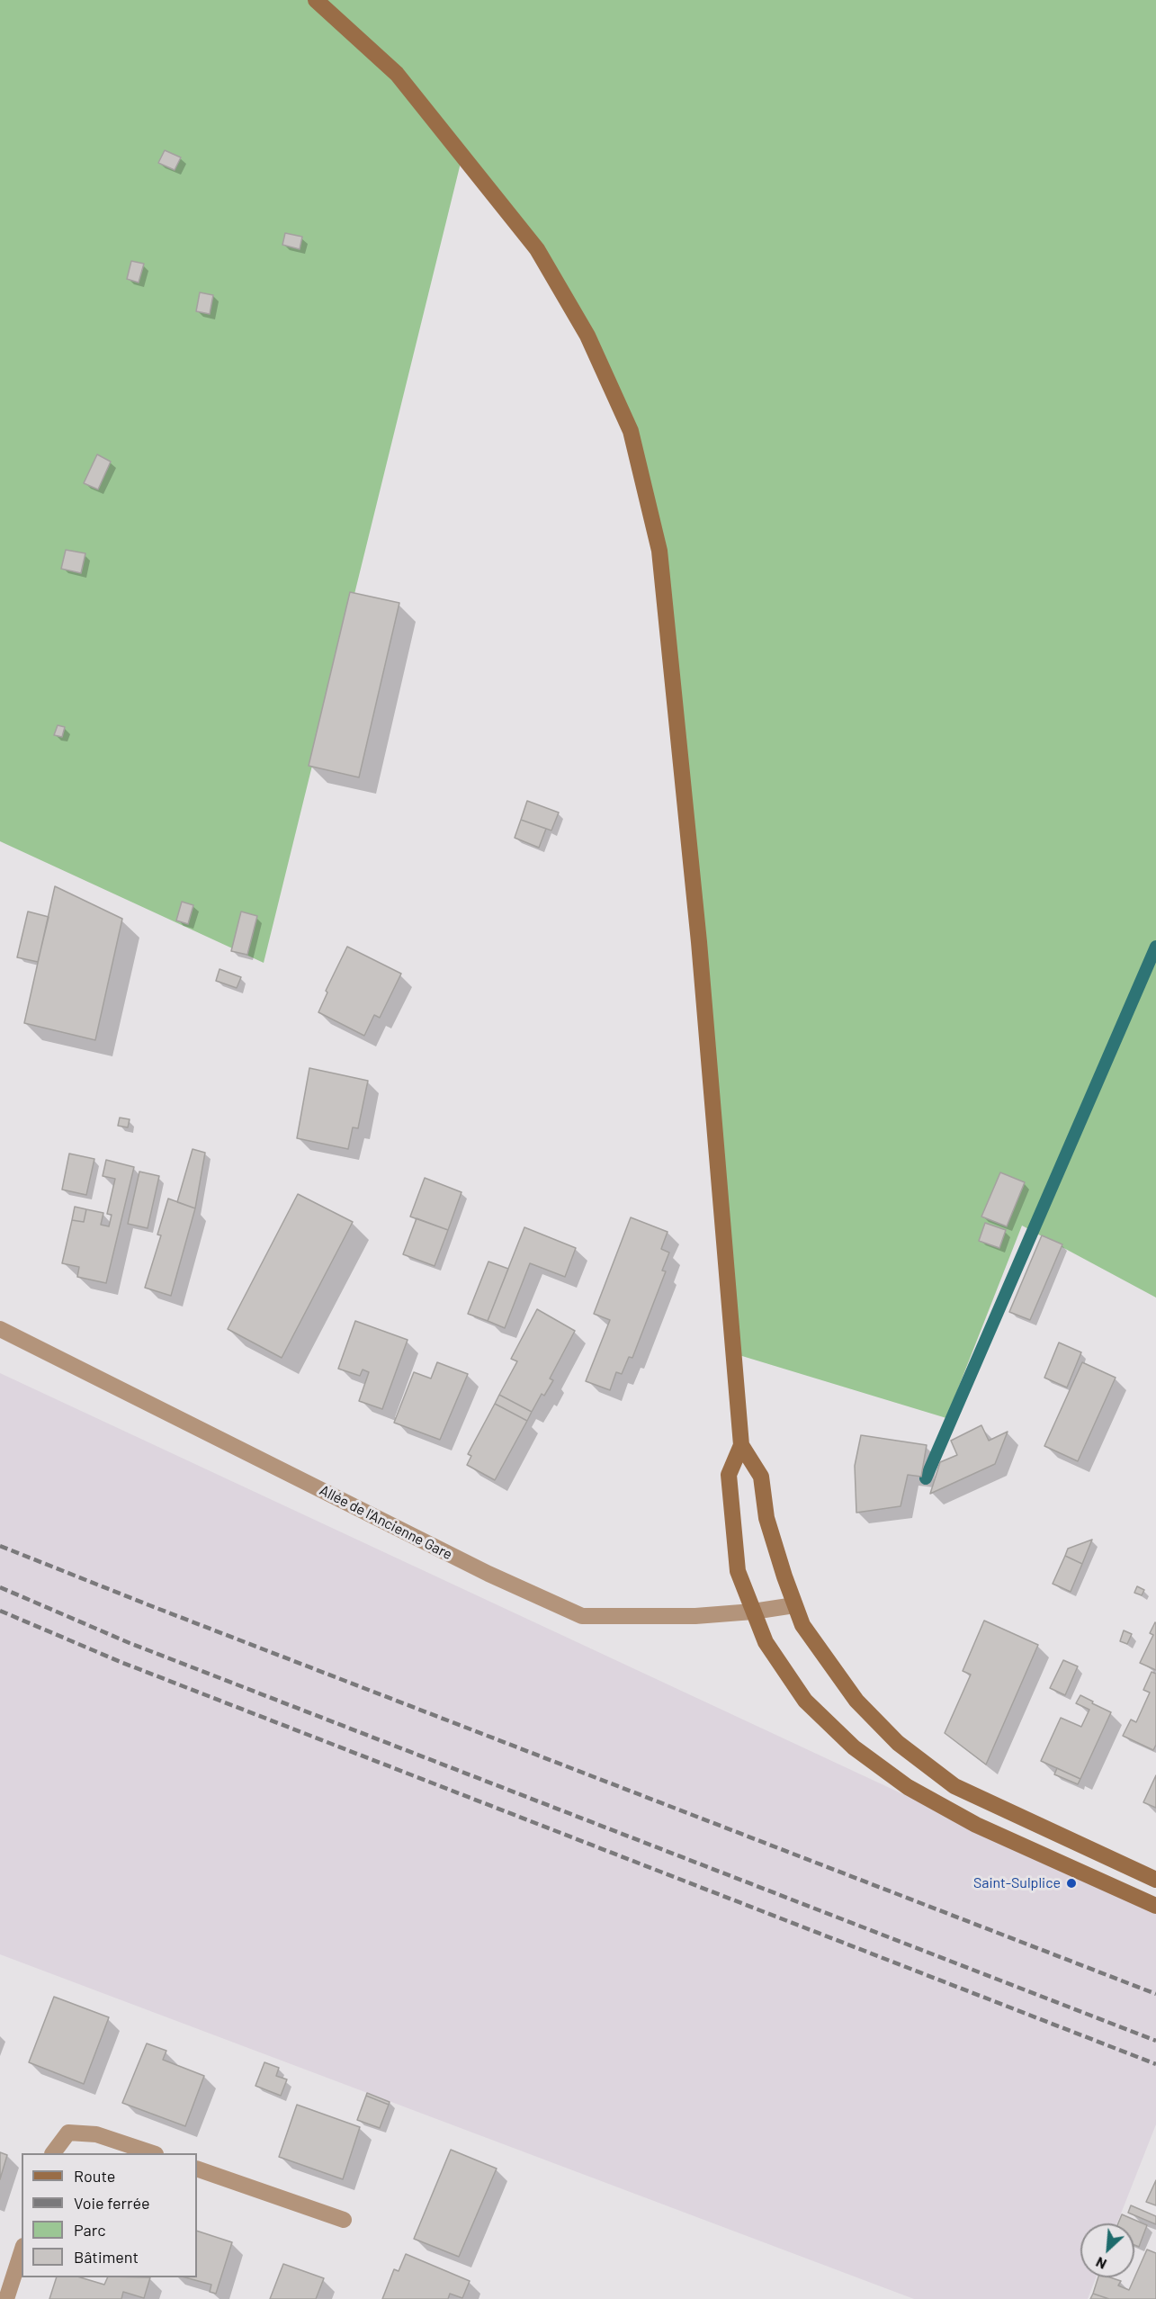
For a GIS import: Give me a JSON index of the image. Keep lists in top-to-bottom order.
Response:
{
  "streets": {
    "street": ["Allée de l'Ancienne Gare"]
  },
  "places": ["Saint-Sulplice"],
  "legend": [
    "Route",
    "Voie ferrée",
    "Parc",
    "Bâtiment"
  ],
  "north": "bottom left"
}
